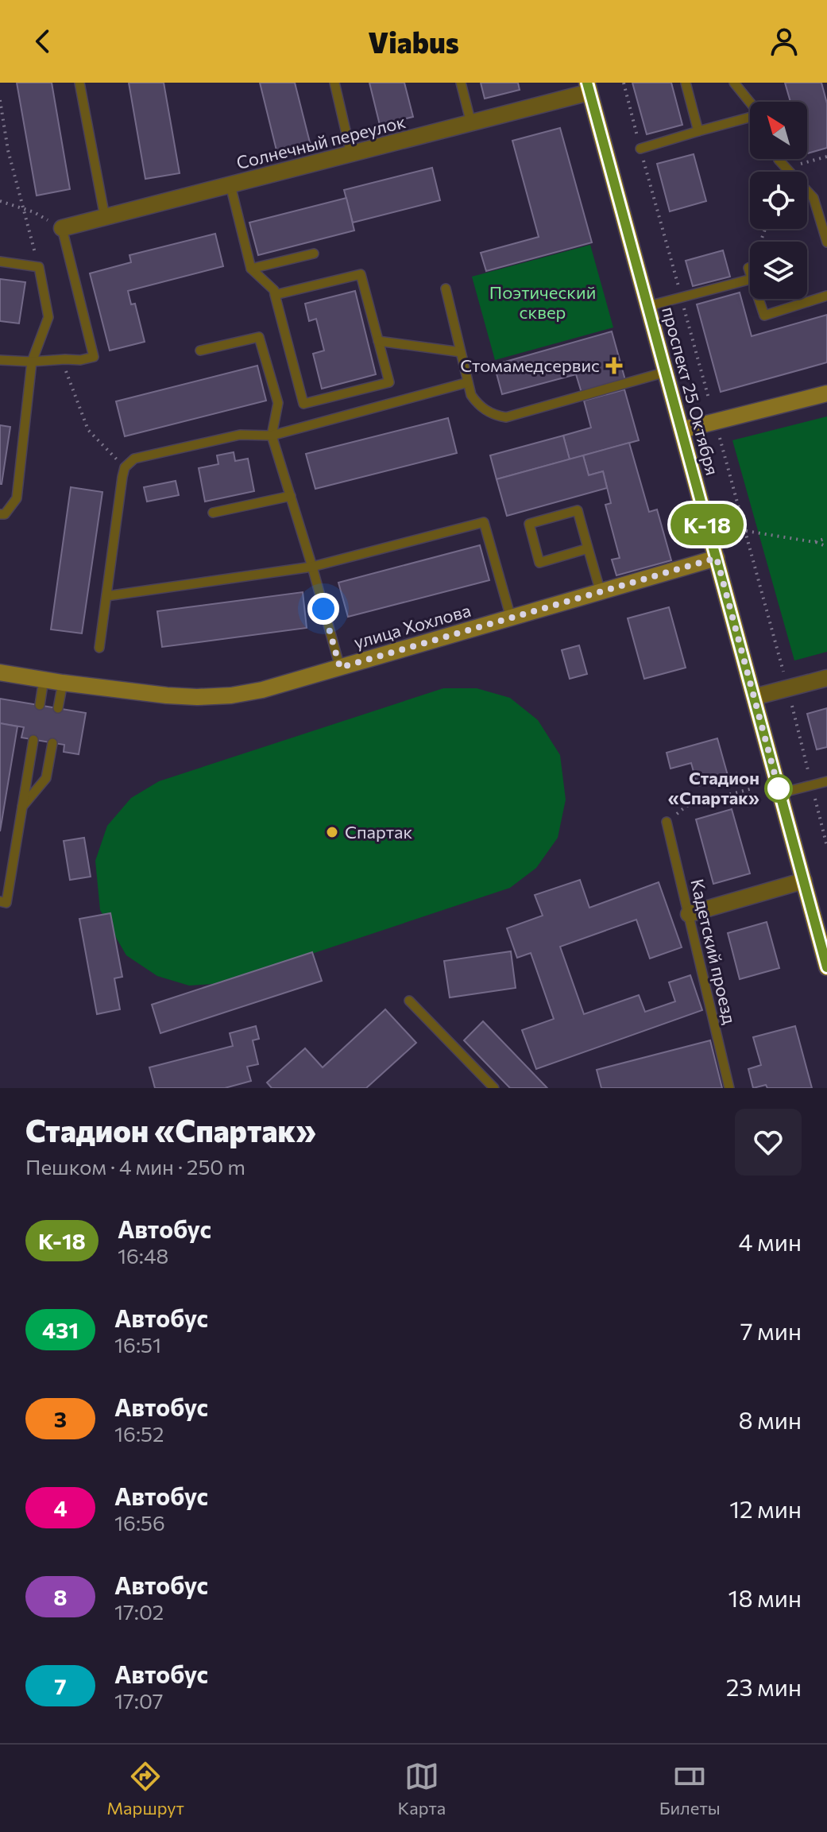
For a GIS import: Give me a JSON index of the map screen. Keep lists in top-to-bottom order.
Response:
{
  "streets": {
    "main road": ["проспект 25 Октября"],
    "street": ["Солнечный переулок", "улица Хохлова"],
    "lane": ["Кадетский проезд"]
  },
  "crossings": [
    ["Солнечный переулок", "проспект 25 Октября"],
    ["проспект 25 Октября", "улица Хохлова"]
  ],
  "parks": ["Поэтический сквер"],
  "places": {
    "health": ["Стомамедсервис"],
    "other": ["Стадион «Спартак»", "Спартак"]
  },
  "lines": ["bus line К-18"],
  "north": "top left",
  "page": {
    "header": "Viabus",
    "on_map": "К-18",
    "heading": ["Стадион «Спартак»", "Пешком · 4 мин · 250 m"],
    "list": [
      {
        "mark": "К-18",
        "name": "Автобус",
        "note": "16:48",
        "value": "4 мин"
      },
      {
        "mark": "431",
        "name": "Автобус",
        "note": "16:51",
        "value": "7 мин"
      },
      {
        "mark": "3",
        "name": "Автобус",
        "note": "16:52",
        "value": "8 мин"
      },
      {
        "mark": "4",
        "name": "Автобус",
        "note": "16:56",
        "value": "12 мин"
      },
      {
        "mark": "8",
        "name": "Автобус",
        "note": "17:02",
        "value": "18 мин"
      },
      {
        "mark": "7",
        "name": "Автобус",
        "note": "17:07",
        "value": "23 мин"
      }
    ],
    "tabs": ["Маршрут", "Карта", "Билеты"]
  }
}
